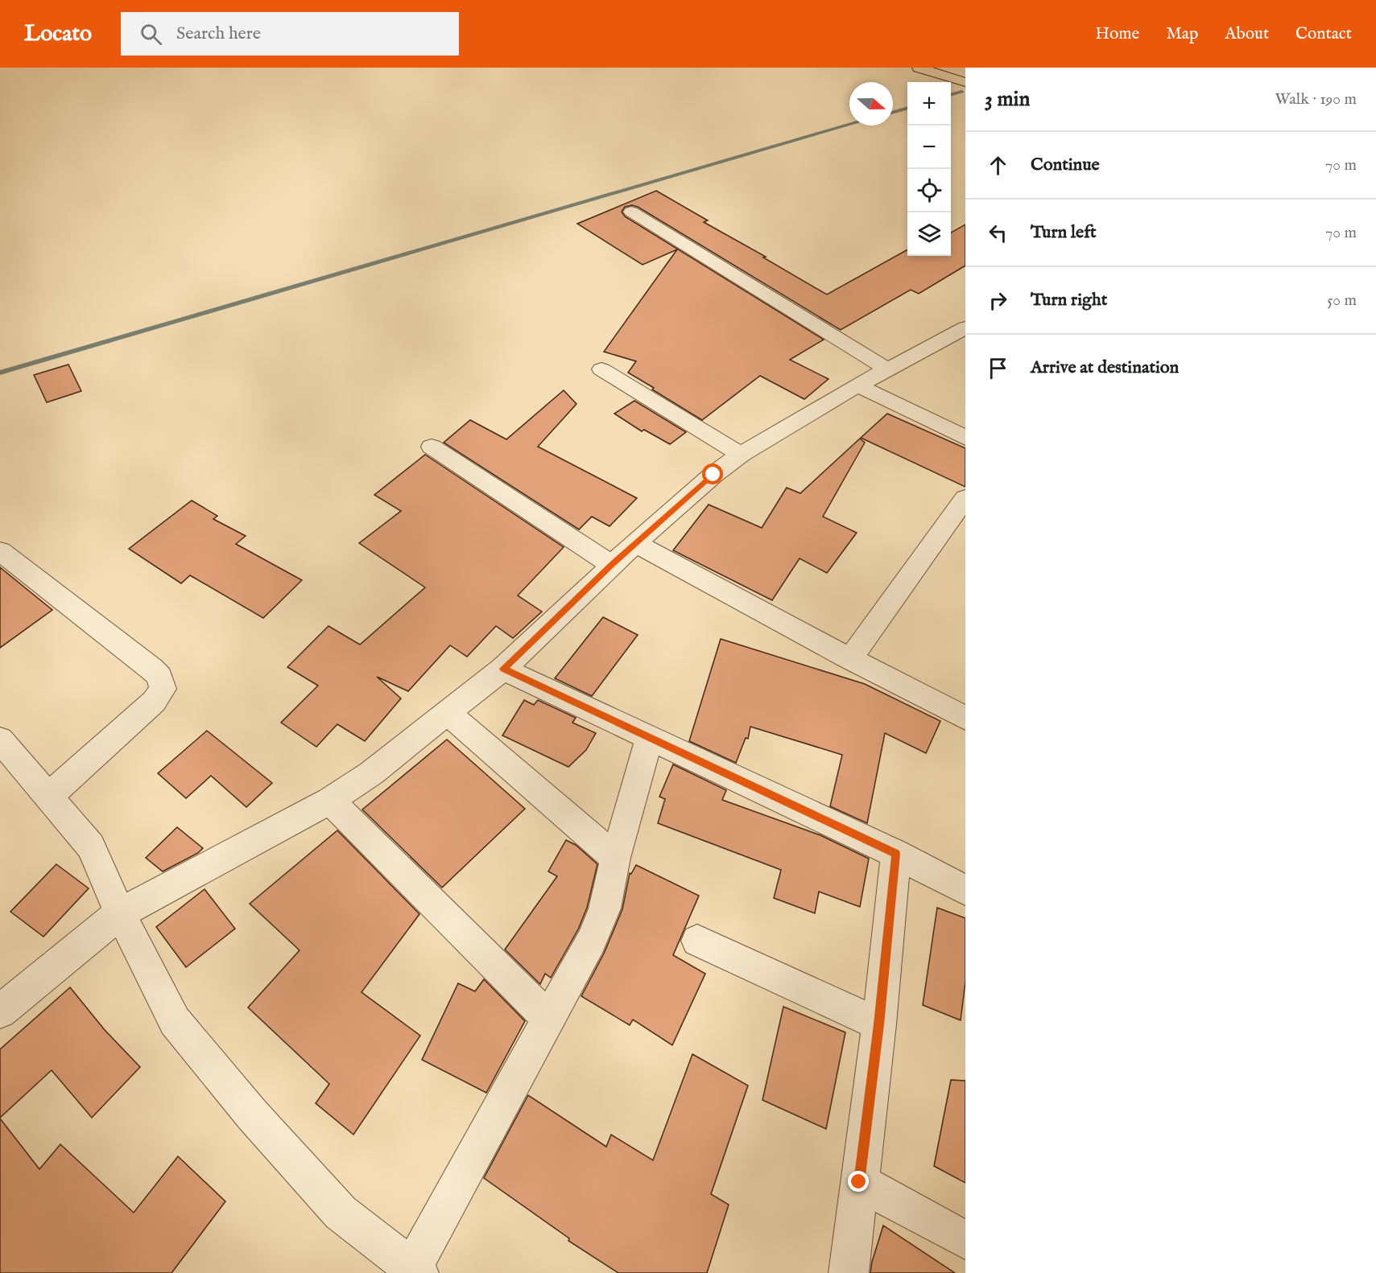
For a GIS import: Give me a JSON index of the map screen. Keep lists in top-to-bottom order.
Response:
{
  "north": "right",
  "page": {
    "header": "Locato",
    "search": "Search here",
    "nav": [
      "Home",
      "Map",
      "About",
      "Contact"
    ],
    "heading": ["3 min", "Walk · 190 m"],
    "map_buttons": ["+", "−"],
    "list": [
      ["Continue", "70 m"],
      ["Turn left", "70 m"],
      ["Turn right", "50 m"],
      "Arrive at destination"
    ]
  }
}
